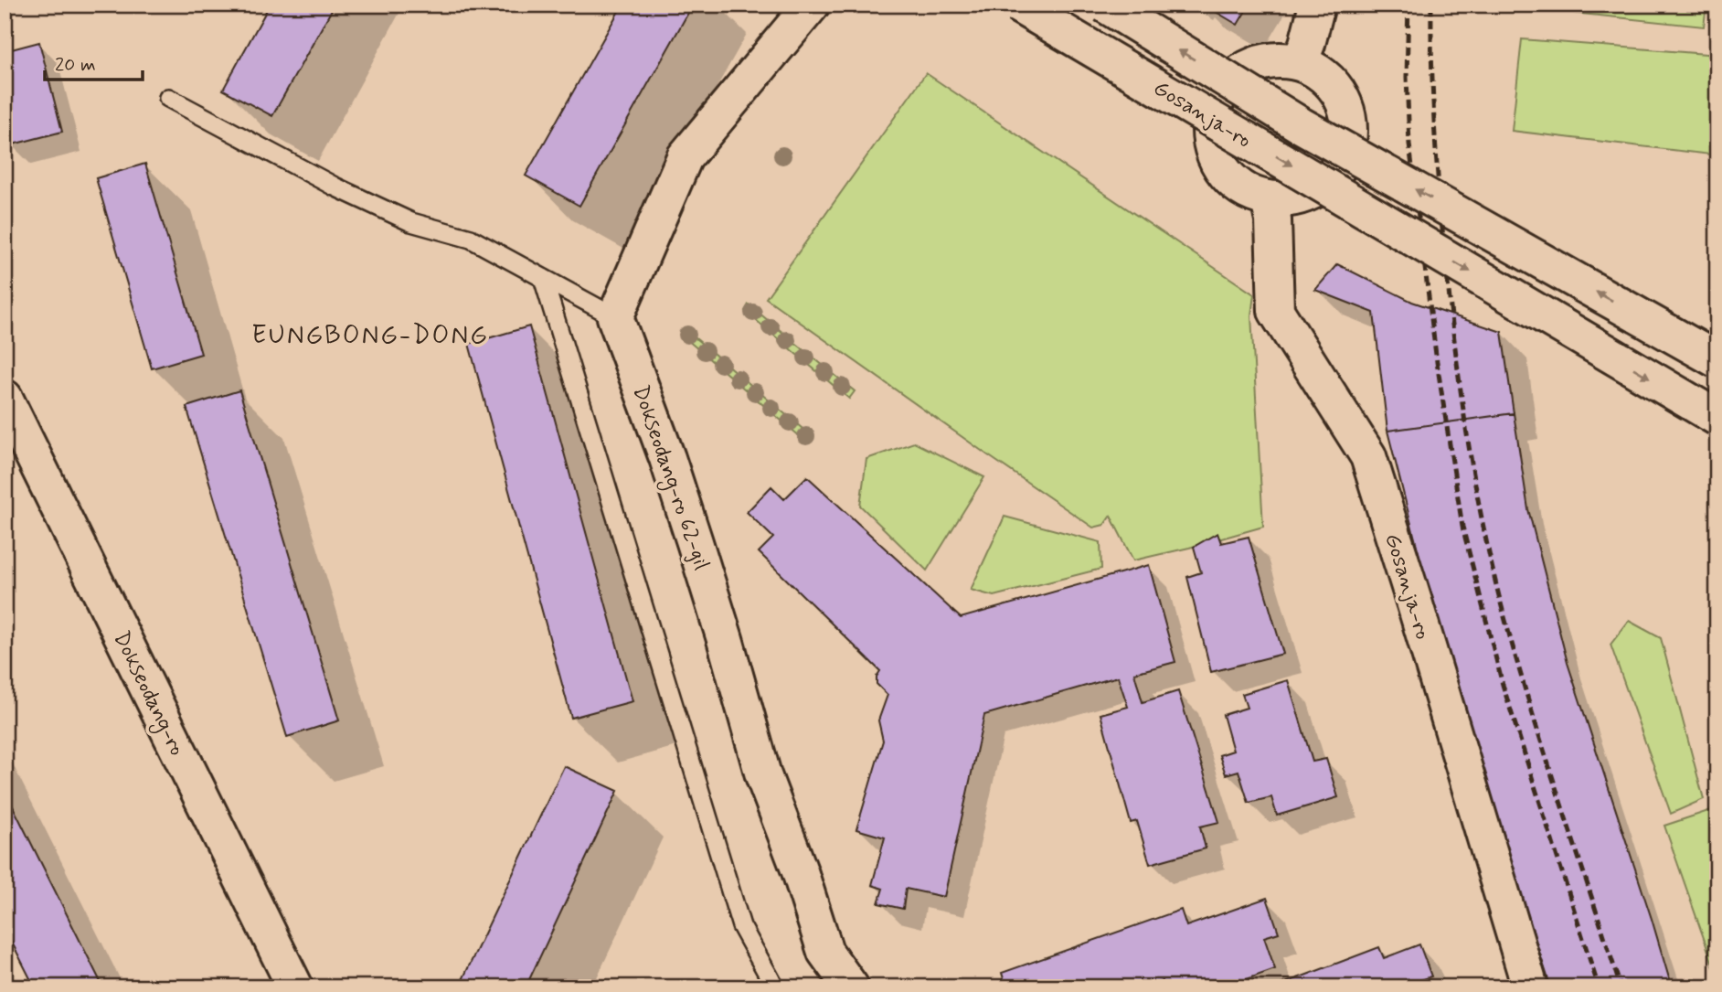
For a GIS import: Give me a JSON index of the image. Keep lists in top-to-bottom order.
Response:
{
  "streets": {
    "main road": ["Gosanja-ro", "Dokseodang-ro 62-gil", "Dokseodang-ro"]
  },
  "districts": ["EUNGBONG-DONG"],
  "scale_bar": "20 m"
}
